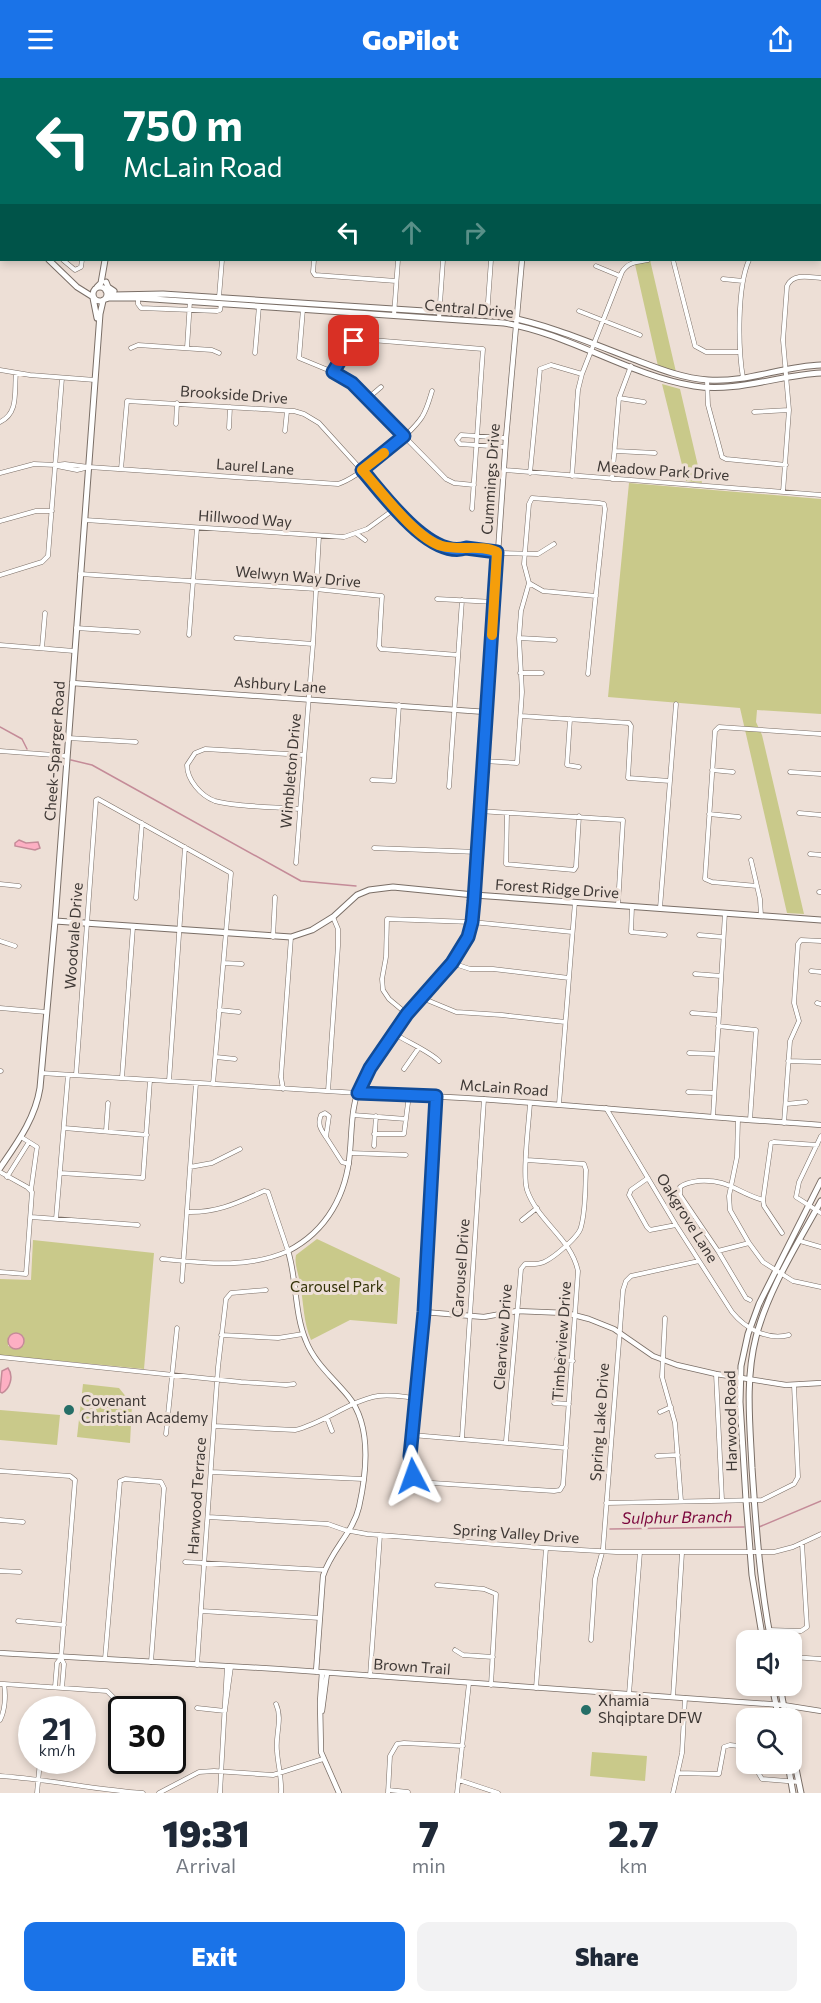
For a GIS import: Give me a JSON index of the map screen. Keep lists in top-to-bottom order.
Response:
{
  "streets": {
    "main road": [
      "Central Drive",
      "Cheek-Sparger Road",
      "Forest Ridge Drive",
      "Harwood Road"
    ],
    "street": [
      "Brookside Drive",
      "Laurel Lane",
      "Meadow Park Drive",
      "Cummings Drive",
      "Hillwood Way",
      "Welwyn Way Drive",
      "Ashbury Lane",
      "Wimbleton Drive",
      "Woodvale Drive",
      "McLain Road",
      "Oakgrove Lane",
      "Carousel Drive",
      "Clearview Drive",
      "Timberview Drive",
      "Spring Lake Drive",
      "Harwood Terrace",
      "Spring Valley Drive",
      "Brown Trail"
    ]
  },
  "crossings": [
    ["Central Drive", "Cummings Drive"],
    ["Central Drive", "Cheek-Sparger Road"],
    ["Brookside Drive", "Laurel Lane"],
    ["Brookside Drive", "Cummings Drive"],
    ["Brookside Drive", "Hillwood Way"],
    ["Laurel Lane", "Cheek-Sparger Road"],
    ["Meadow Park Drive", "Cummings Drive"],
    ["Cummings Drive", "Ashbury Lane"],
    ["Cummings Drive", "Forest Ridge Drive"],
    ["Cummings Drive", "McLain Road"],
    ["Hillwood Way", "Cheek-Sparger Road"],
    ["Hillwood Way", "Wimbleton Drive"],
    ["Welwyn Way Drive", "Cheek-Sparger Road"],
    ["Welwyn Way Drive", "Wimbleton Drive"],
    ["Ashbury Lane", "Cheek-Sparger Road"],
    ["Ashbury Lane", "Wimbleton Drive"],
    ["Cheek-Sparger Road", "Forest Ridge Drive"],
    ["Cheek-Sparger Road", "McLain Road"],
    ["Forest Ridge Drive", "Woodvale Drive"],
    ["Woodvale Drive", "McLain Road"],
    ["McLain Road", "Oakgrove Lane"],
    ["McLain Road", "Carousel Drive"],
    ["McLain Road", "Timberview Drive"],
    ["Oakgrove Lane", "Harwood Road"],
    ["Oakgrove Lane", "Spring Lake Drive"],
    ["Clearview Drive", "Timberview Drive"],
    ["Harwood Road", "Spring Valley Drive"],
    ["Spring Lake Drive", "Spring Valley Drive"],
    ["Harwood Terrace", "Spring Valley Drive"],
    ["Harwood Terrace", "Brown Trail"]
  ],
  "water": ["Sulphur Branch"],
  "parks": ["Carousel Park"],
  "places": ["Covenant Christian Academy", "Xhamia Shqiptare DFW"],
  "page": {
    "header": "GoPilot",
    "turn": ["750 m", "McLain Road"],
    "speed": "21 km/h",
    "limit": "30",
    "eta": [
      "19:31",
      "Arrival",
      "7",
      "min",
      "2.7",
      "km"
    ],
    "buttons": ["Exit", "Share"]
  }
}
